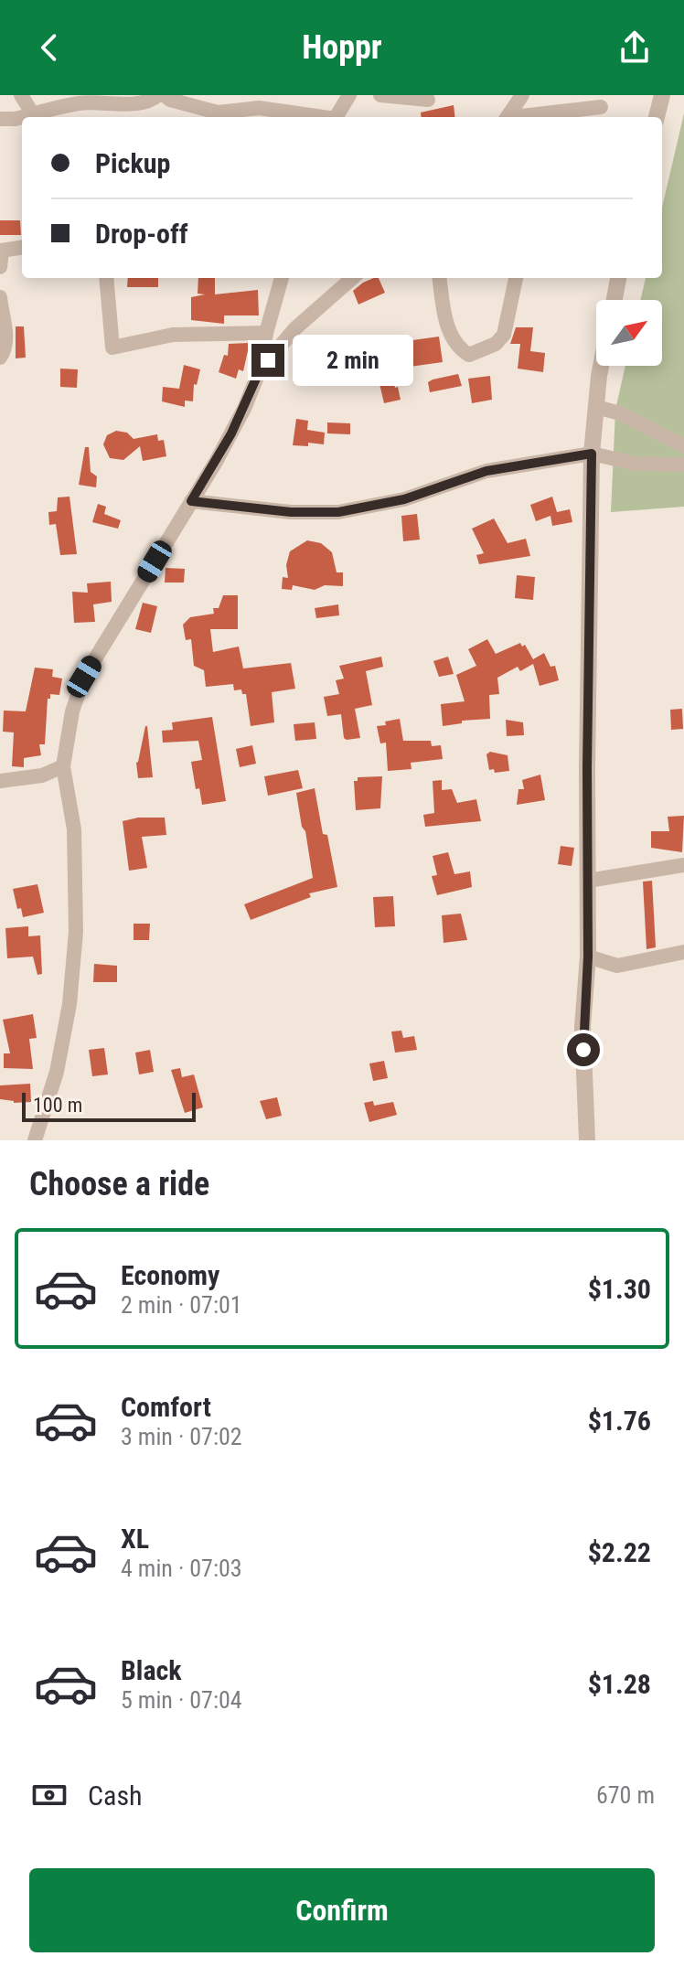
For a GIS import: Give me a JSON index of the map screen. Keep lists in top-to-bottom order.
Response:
{
  "scale_bar": "100 m",
  "north": "top right",
  "page": {
    "header": "Hoppr",
    "banner": ["Pickup", "Drop-off"],
    "bubble": "2 min",
    "scale": "100 m",
    "heading": "Choose a ride",
    "list": [
      {
        "name": "Economy",
        "note": "2 min · 07:01",
        "value": "$1.30"
      },
      {
        "name": "Comfort",
        "note": "3 min · 07:02",
        "value": "$1.76"
      },
      {
        "name": "XL",
        "note": "4 min · 07:03",
        "value": "$2.22"
      },
      {
        "name": "Black",
        "note": "5 min · 07:04",
        "value": "$1.28"
      }
    ],
    "pay": ["Cash", "670 m"],
    "buttons": "Confirm"
  }
}
